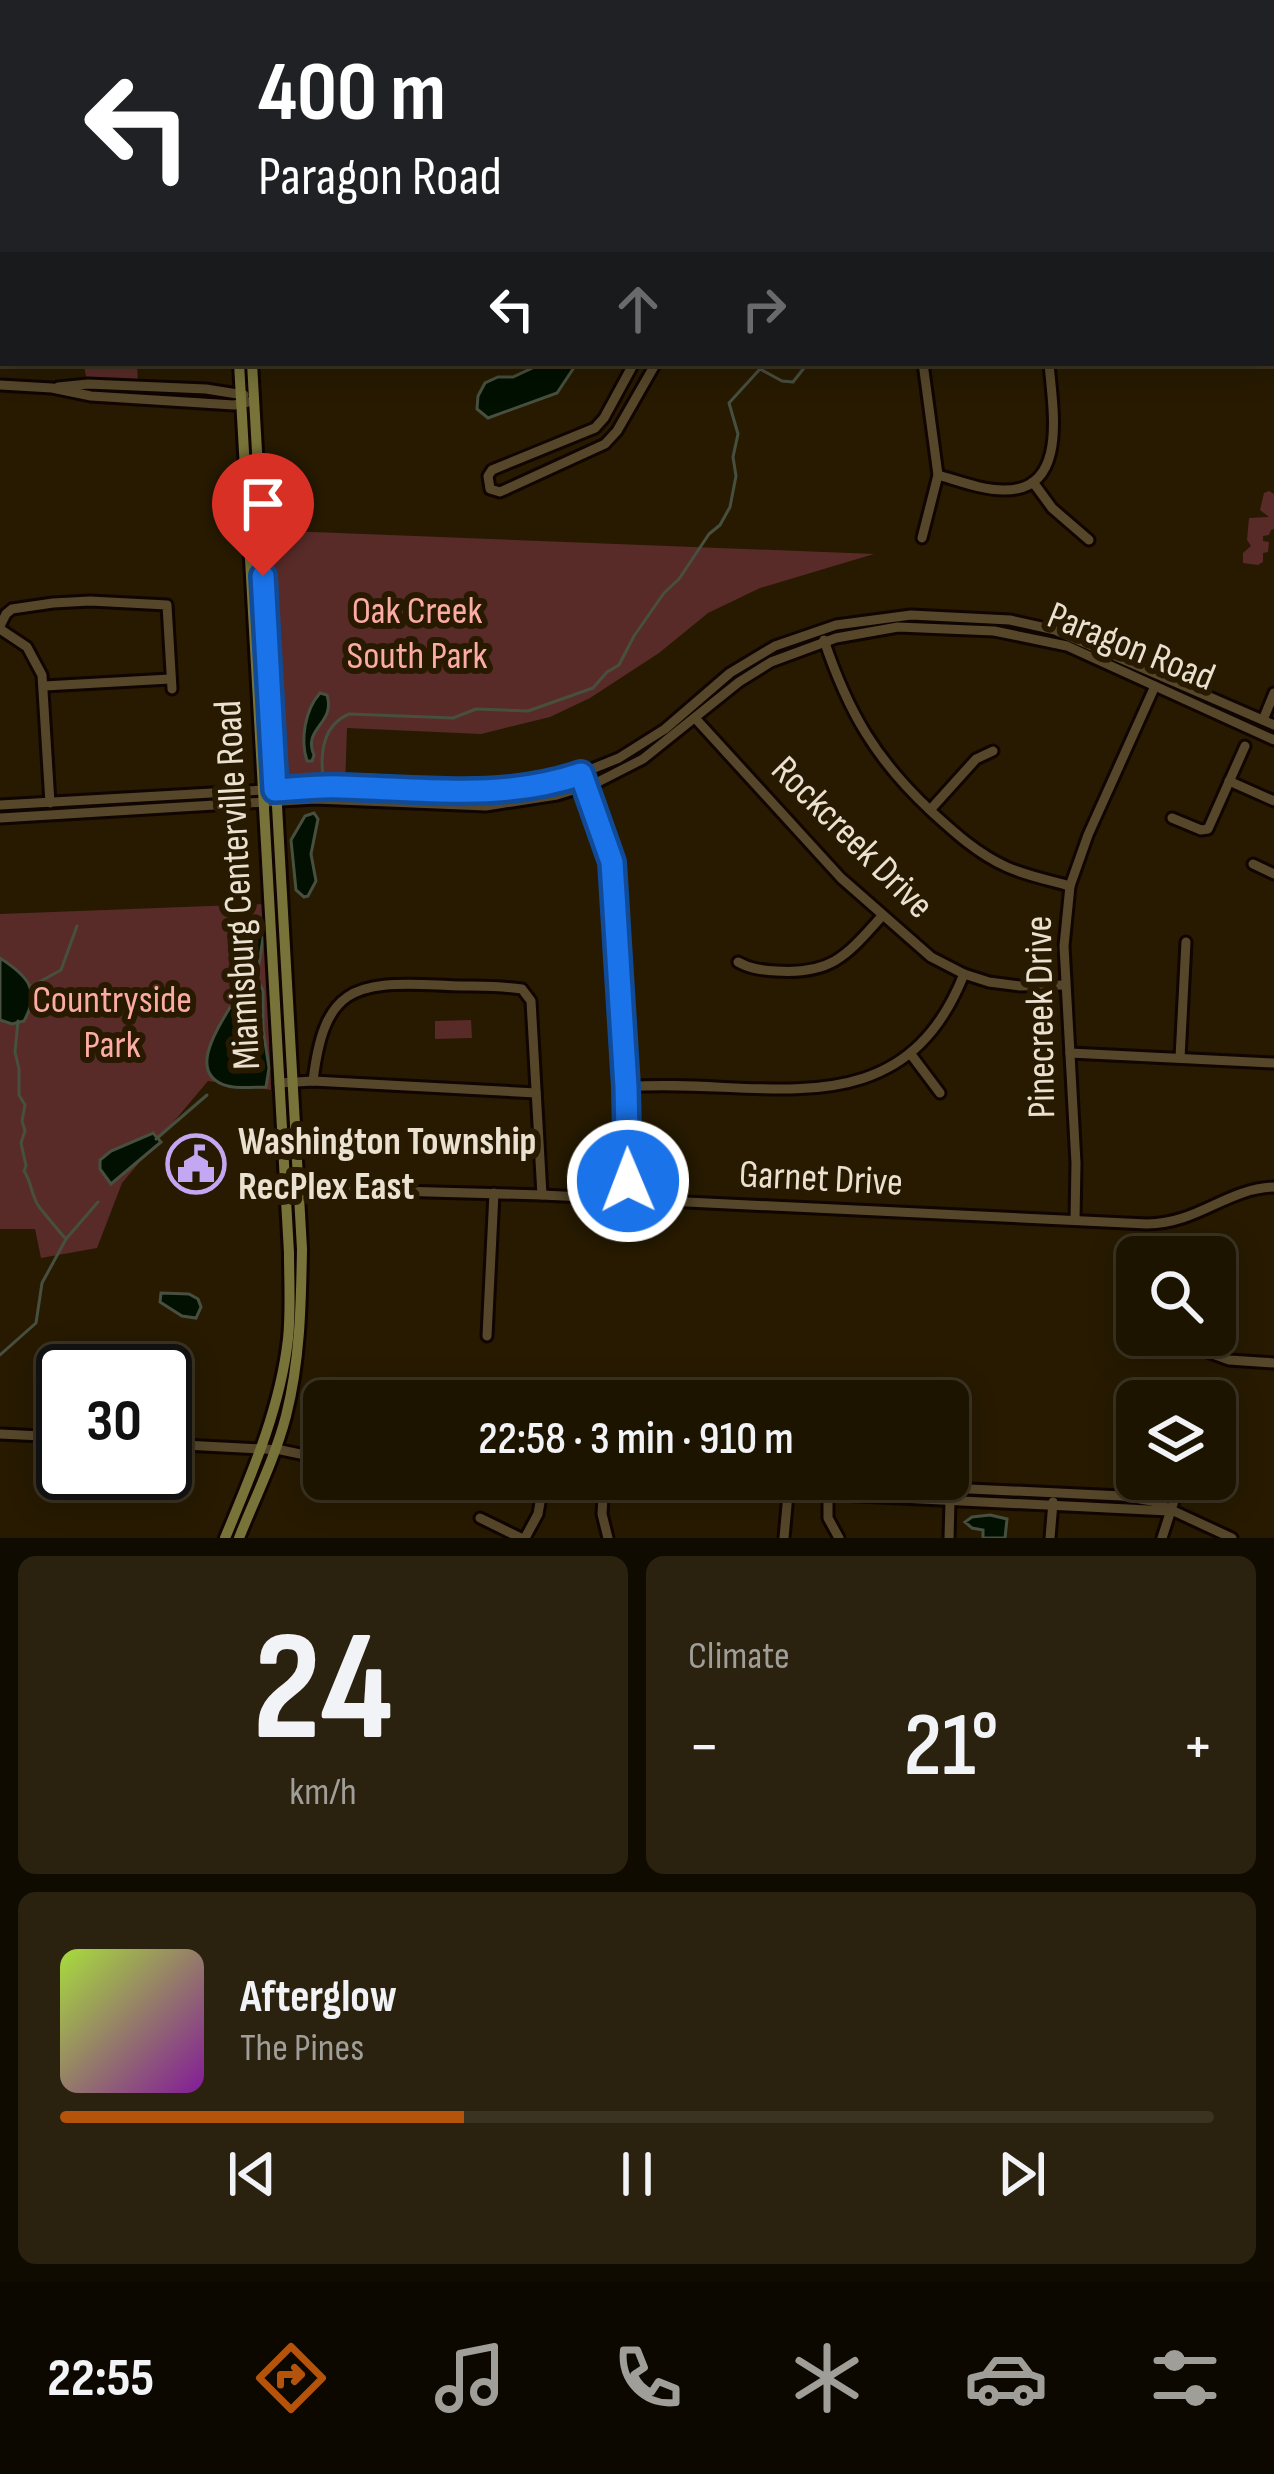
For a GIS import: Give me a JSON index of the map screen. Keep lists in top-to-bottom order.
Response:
{
  "streets": {
    "main road": ["Miamisburg Centerville Road"],
    "street": [
      "Paragon Road",
      "Rockcreek Drive",
      "Pinecreek Drive",
      "Garnet Drive"
    ]
  },
  "crossings": [
    ["Paragon Road", "Rockcreek Drive"],
    ["Paragon Road", "Miamisburg Centerville Road"],
    ["Paragon Road", "Pinecreek Drive"],
    ["Rockcreek Drive", "Pinecreek Drive"],
    ["Miamisburg Centerville Road", "Garnet Drive"],
    ["Pinecreek Drive", "Garnet Drive"]
  ],
  "parks": ["Oak Creek South Park", "Countryside Park"],
  "places": {
    "public building": ["Washington Township RecPlex East"]
  },
  "page": {
    "turn": ["400 m", "Paragon Road"],
    "limit": "30",
    "trip": "22:58 · 3 min · 910 m",
    "tile": [
      ["24", "km/h"],
      "Climate"
    ],
    "heat": ["−", "21°", "+"],
    "song": ["Afterglow", "The Pines"],
    "tabs": "22:55"
  }
}
